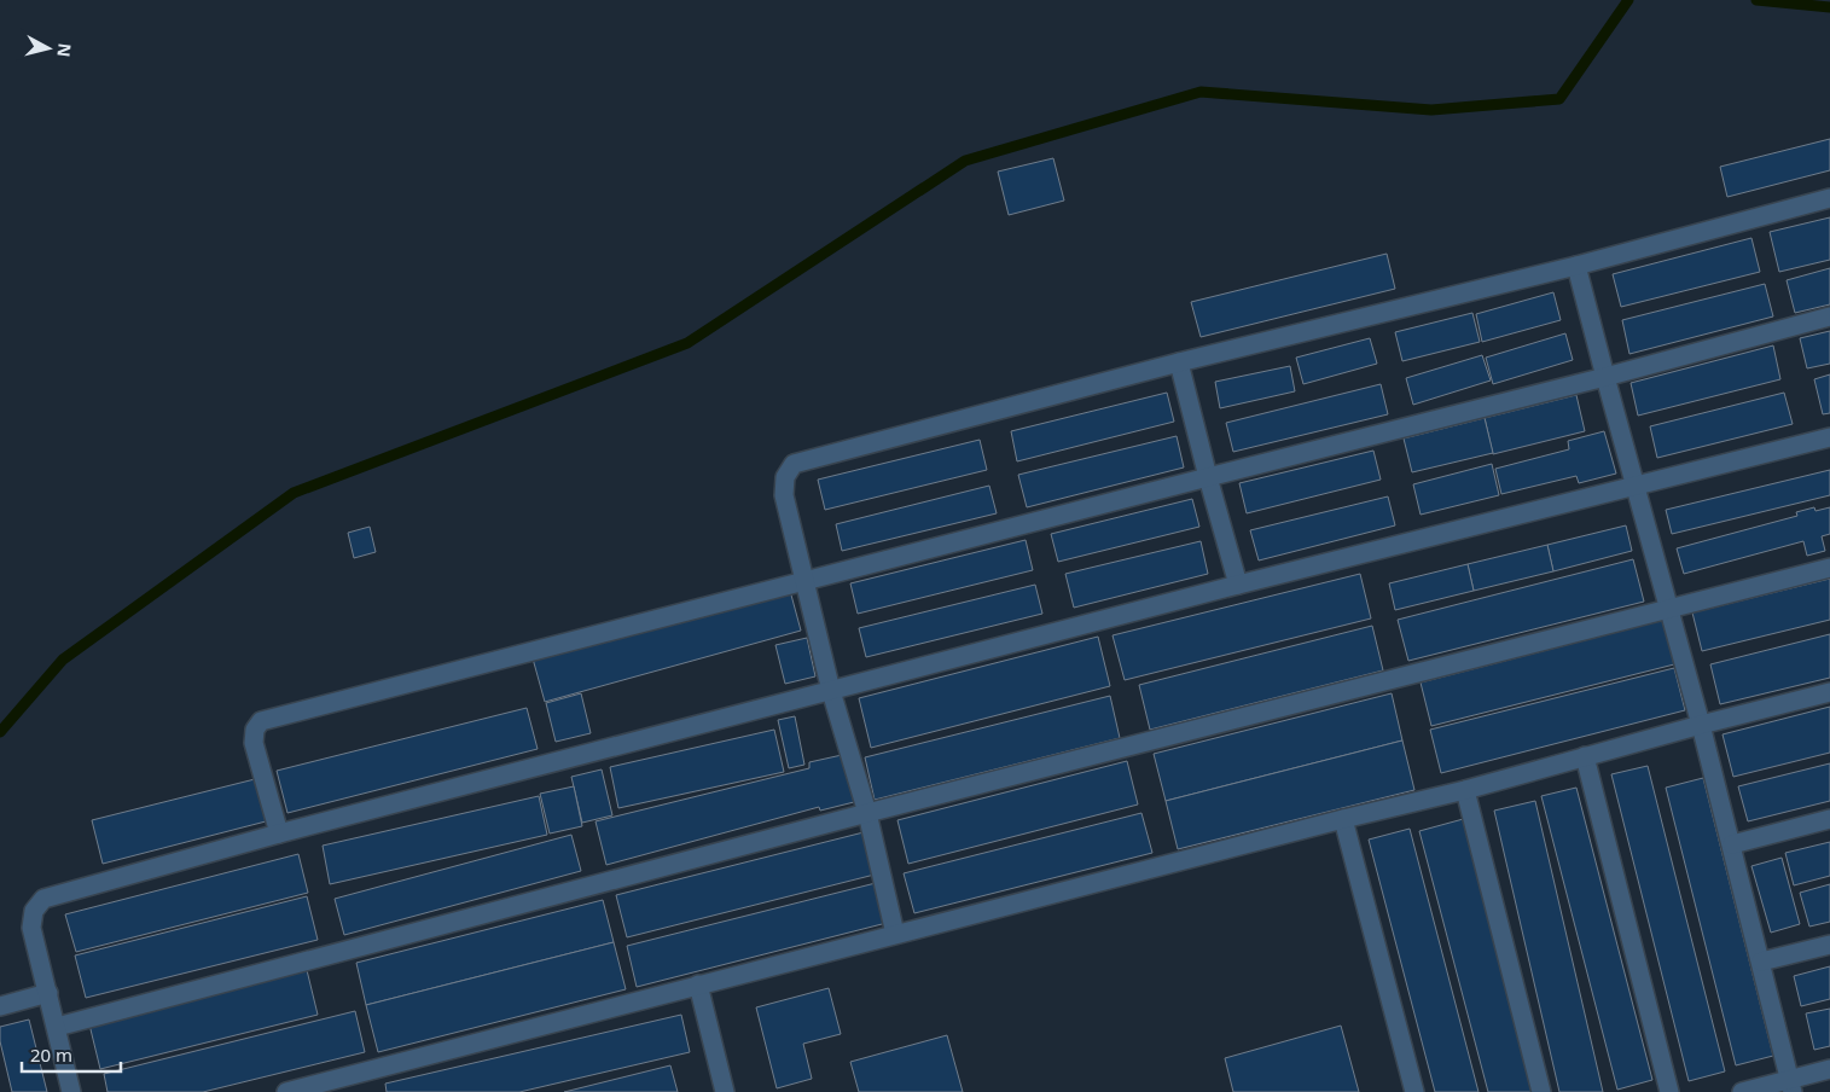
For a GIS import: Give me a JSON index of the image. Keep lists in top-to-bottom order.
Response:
{
  "scale_bar": "20 m",
  "north": "right"
}
